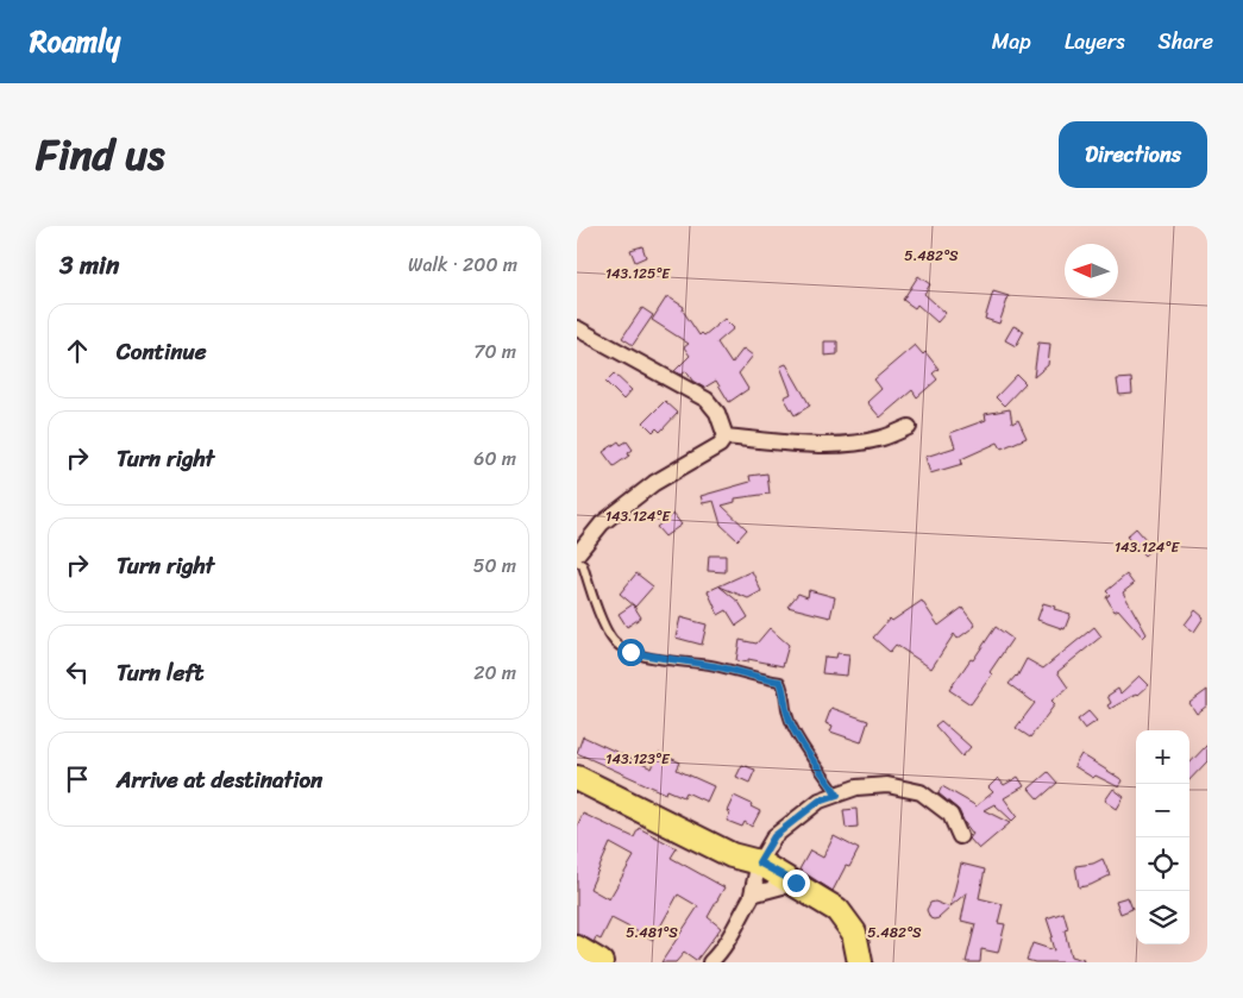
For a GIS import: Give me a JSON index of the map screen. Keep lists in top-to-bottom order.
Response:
{
  "north": "left",
  "page": {
    "header": "Roamly",
    "nav": ["Map", "Layers", "Share"],
    "title": "Find us",
    "buttons": "Directions",
    "heading": ["3 min", "Walk · 200 m"],
    "list": [
      ["Continue", "70 m"],
      ["Turn right", "60 m"],
      ["Turn right", "50 m"],
      ["Turn left", "20 m"],
      "Arrive at destination"
    ],
    "map_buttons": ["+", "−"]
  },
  "coordinates": [
    "5.482°S",
    "143.125°E",
    "143.124°E",
    "143.123°E",
    "5.481°S"
  ]
}
